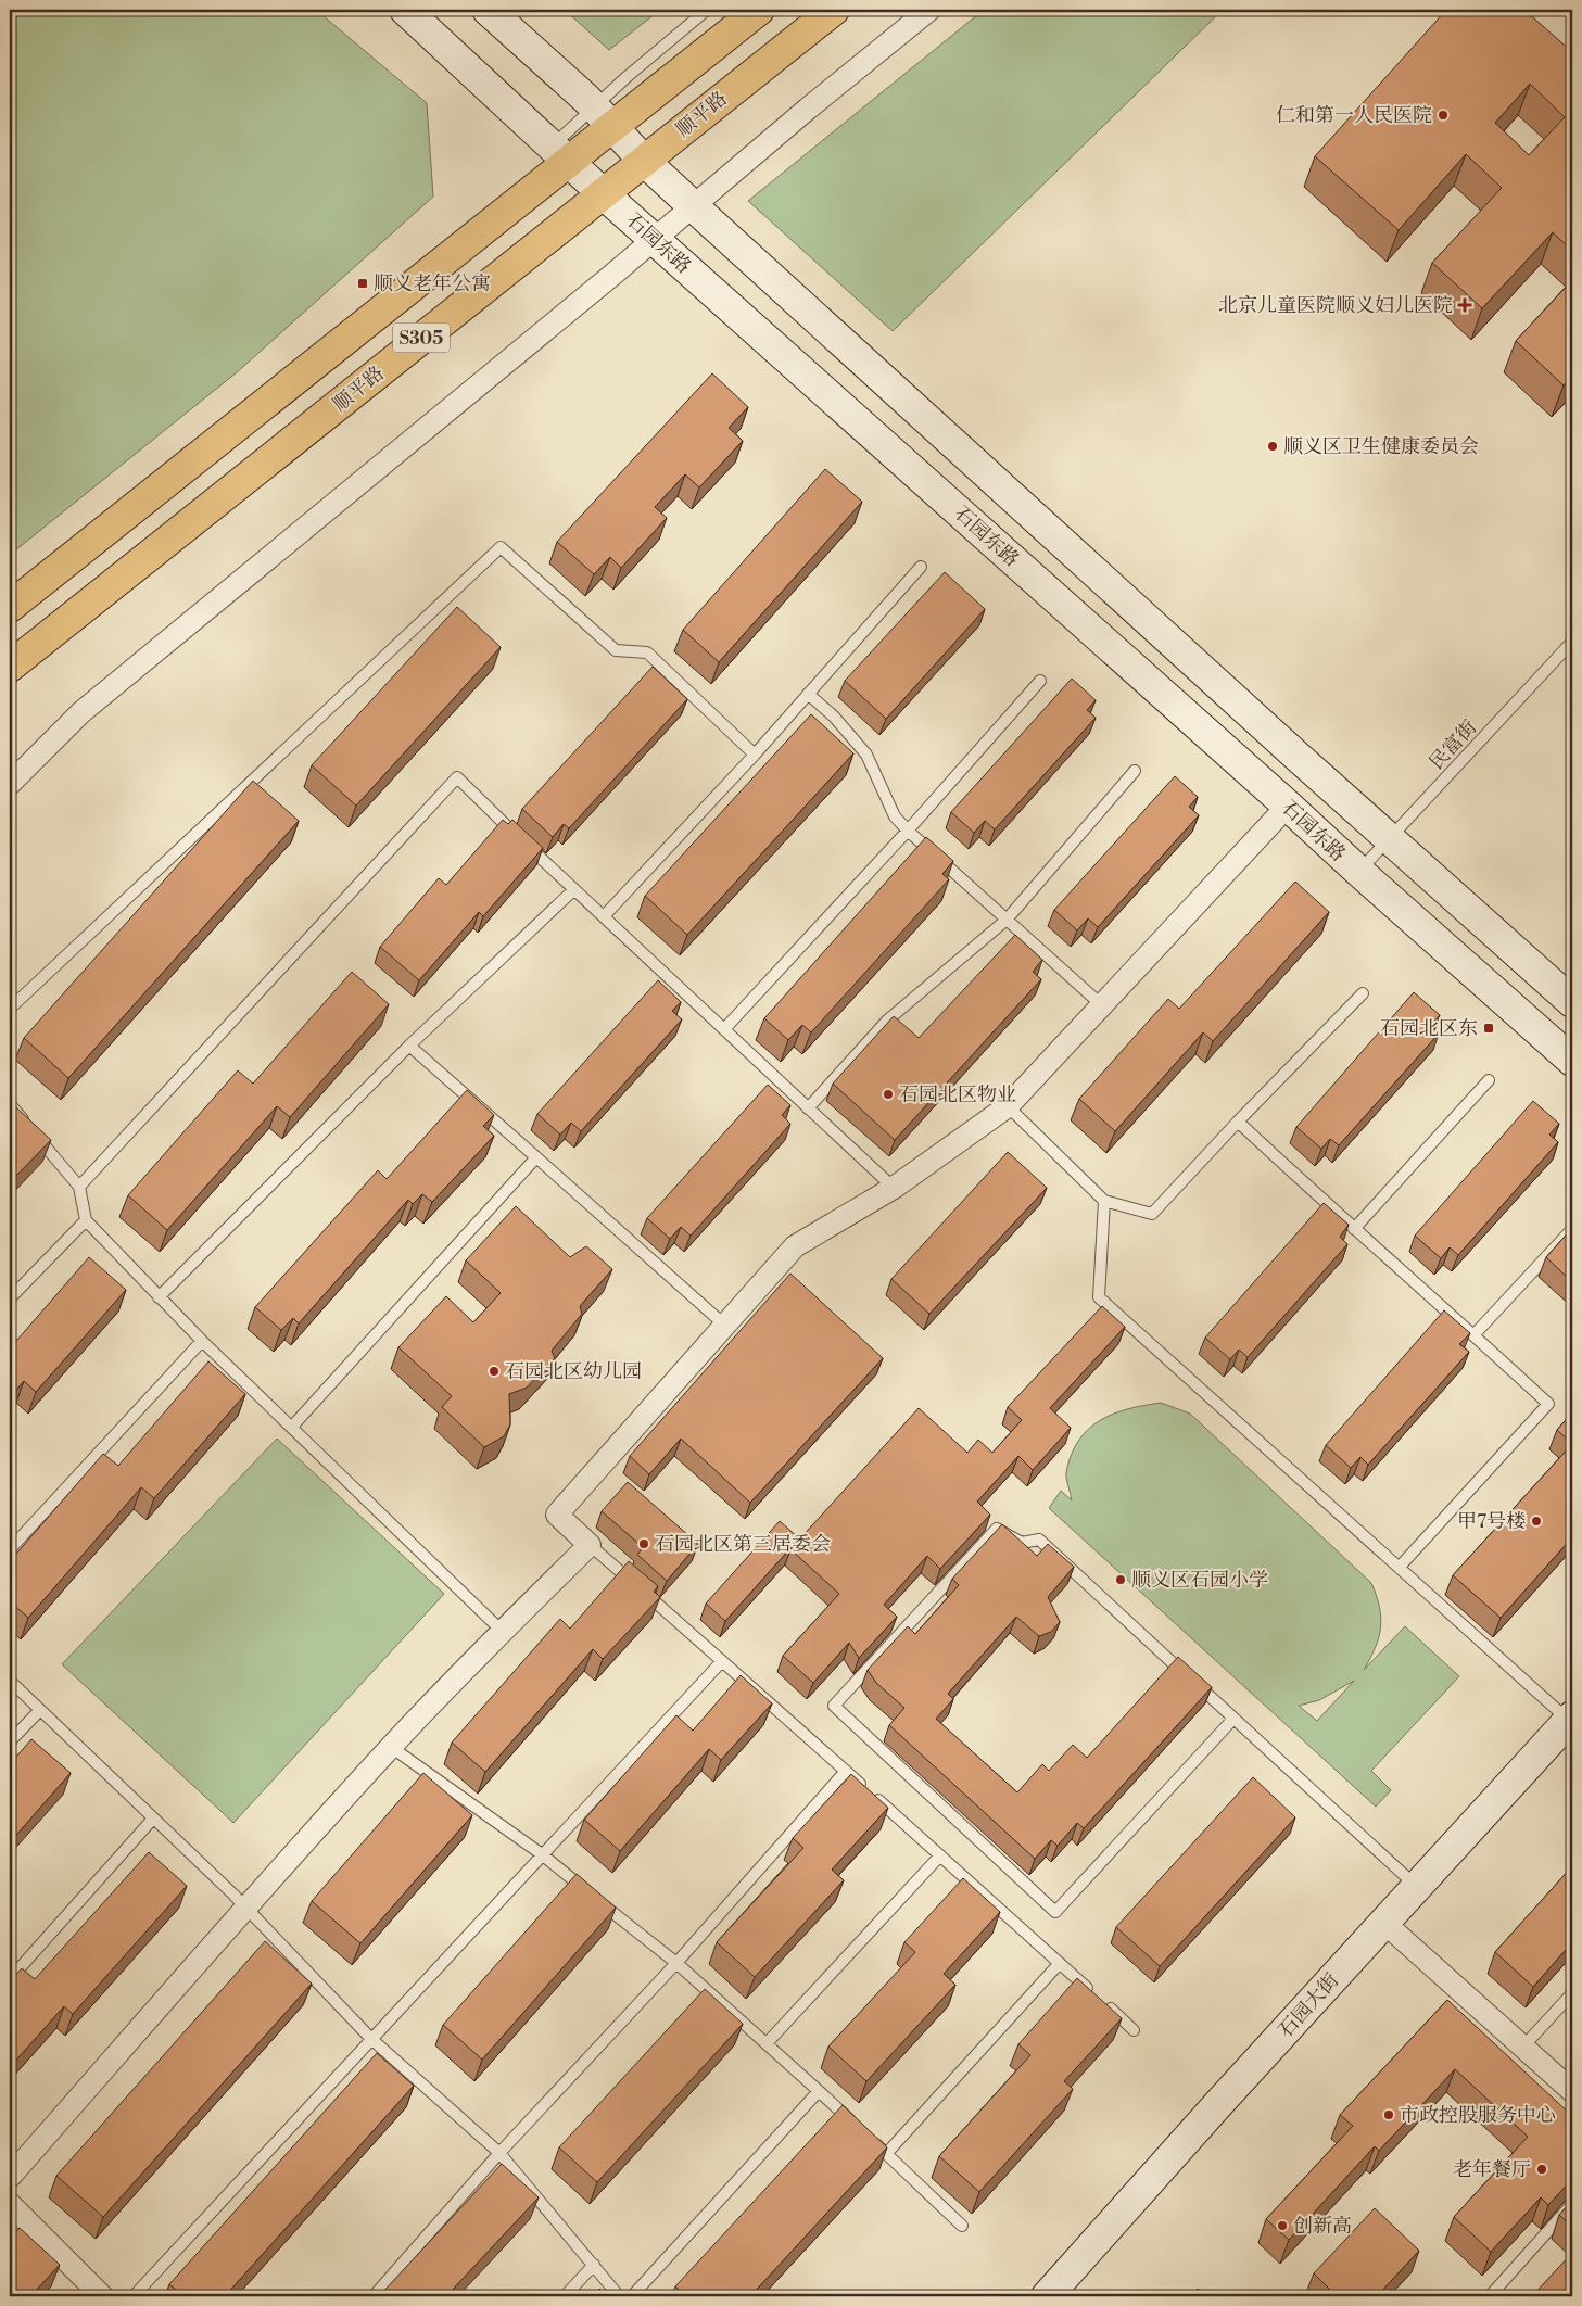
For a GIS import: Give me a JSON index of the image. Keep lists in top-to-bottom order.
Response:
{
  "streets": {
    "main road": [
      "顺平路",
      "石园东路",
      "S305",
      "石园大街"
    ],
    "lane": ["民富街"]
  },
  "crossings": [
    ["顺平路", "石园东路"],
    ["石园东路", "S305"],
    ["石园东路", "民富街"]
  ],
  "places": {
    "other": [
      "仁和第一人民医院",
      "顺义区卫生健康委员会",
      "石园北区物业",
      "石园北区幼儿园",
      "甲7号楼",
      "石园北区第三居委会",
      "顺义区石园小学",
      "市政控股服务中心",
      "老年餐厅",
      "创新高"
    ],
    "transit": ["顺义老年公寓", "石园北区东"],
    "health": ["北京儿童医院顺义妇儿医院"]
  }
}
